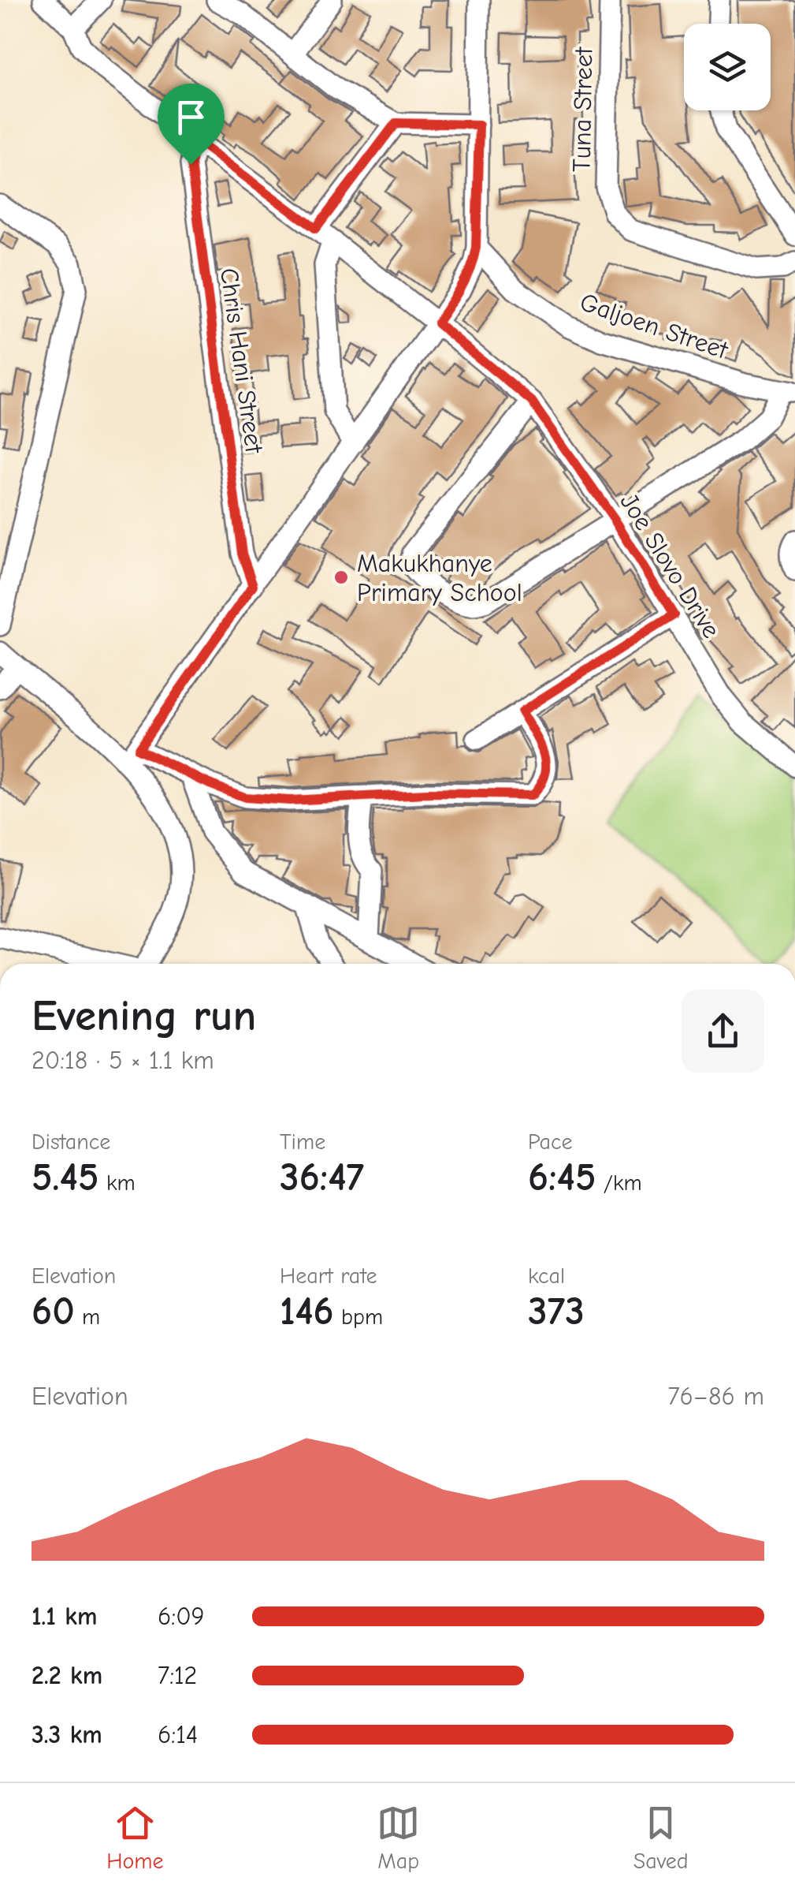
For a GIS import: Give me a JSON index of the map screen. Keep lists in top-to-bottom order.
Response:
{
  "streets": {
    "street": [
      "Tuna Street",
      "Galjoen Street",
      "Chris Hani Street",
      "Joe Slovo Drive"
    ]
  },
  "crossings": [
    ["Chris Hani Street", "Joe Slovo Drive"]
  ],
  "places": ["Makukhanye Primary School"],
  "page": {
    "heading": ["Evening run", "20:18 · 5 × 1.1 km"],
    "stats": [
      ["Distance", "5.45 km"],
      ["Time", "36:47"],
      ["Pace", "6:45 /km"],
      ["Elevation", "60 m"],
      ["Heart rate", "146 bpm"],
      ["kcal", "373"]
    ],
    "chart": ["Elevation", "76–86 m"],
    "list": [
      {
        "name": "1.1 km",
        "note": "6:09"
      },
      {
        "name": "2.2 km",
        "note": "7:12"
      },
      {
        "name": "3.3 km",
        "note": "6:14"
      }
    ],
    "tabs": ["Home", "Map", "Saved"]
  }
}
